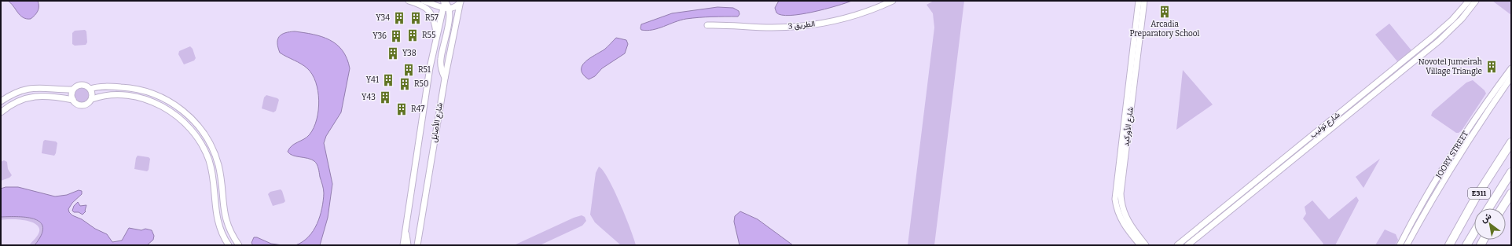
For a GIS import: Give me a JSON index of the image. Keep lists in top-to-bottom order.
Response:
{
  "streets": {
    "highway": ["E311"],
    "street": [
      "3 الطريق",
      "شارع الأصايل",
      "شارع توليب",
      "شارع الأوركيد",
      "JOORY STREET"
    ]
  },
  "places": {
    "building": [
      "Arcadia Preparatory School",
      "Y34",
      "R57",
      "R55",
      "Y36",
      "Y38",
      "Novotel Jumeirah Village Triangle",
      "R51",
      "Y41",
      "R50",
      "Y43",
      "R47"
    ]
  },
  "north": "top left"
}
